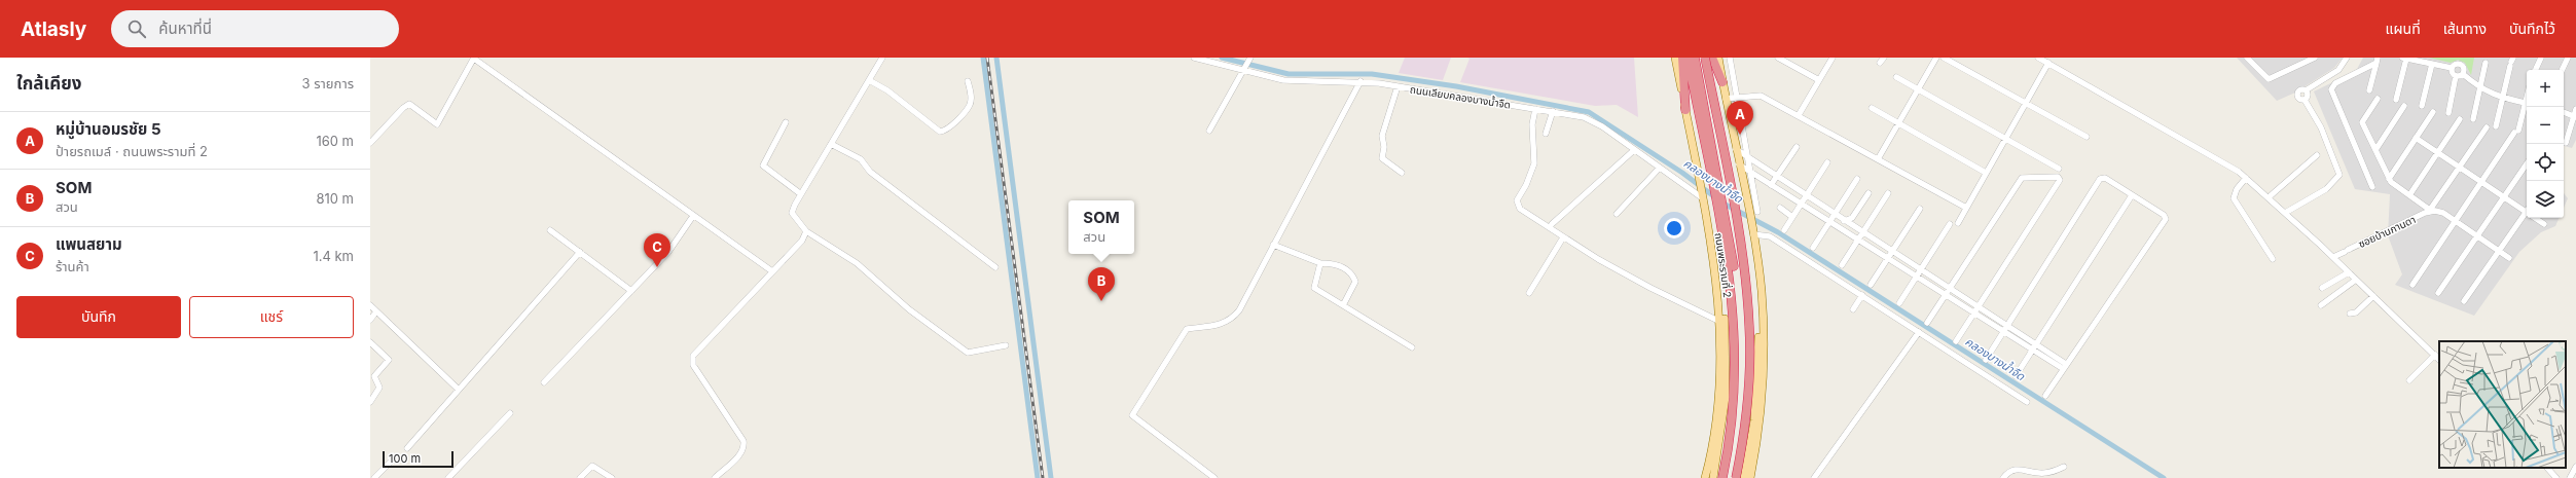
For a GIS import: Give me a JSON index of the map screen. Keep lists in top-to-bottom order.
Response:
{
  "streets": {
    "highway": ["ถนนพระรามที่ 2"],
    "street": ["ถนนเลียบคลองบางน้ำจืด", "ซอยบ้านกานดา"]
  },
  "crossings": [
    ["ถนนเลียบคลองบางน้ำจืด", "ถนนพระรามที่ 2"]
  ],
  "water": ["คลองบางน้ำจืด"],
  "scale_bar": "100 m",
  "page": {
    "header": "Atlasly",
    "search": "ค้นหาที่นี่",
    "nav": ["แผนที่", "เส้นทาง", "บันทึกไว้"],
    "heading": ["ใกล้เคียง", "3 รายการ"],
    "map_buttons": ["+", "−"],
    "pins": ["A", "C", "B"],
    "list": [
      {
        "mark": "A",
        "name": "หมู่บ้านอมรชัย 5",
        "note": "ป้ายรถเมล์ · ถนนพระรามที่ 2",
        "value": "160 m"
      },
      {
        "mark": "B",
        "name": "SOM",
        "note": "สวน",
        "value": "810 m"
      },
      {
        "mark": "C",
        "name": "แพนสยาม",
        "note": "ร้านค้า",
        "value": "1.4 km"
      }
    ],
    "popup": ["SOM", "สวน"],
    "buttons": ["บันทึก", "แชร์"],
    "scale": "100 m"
  }
}
